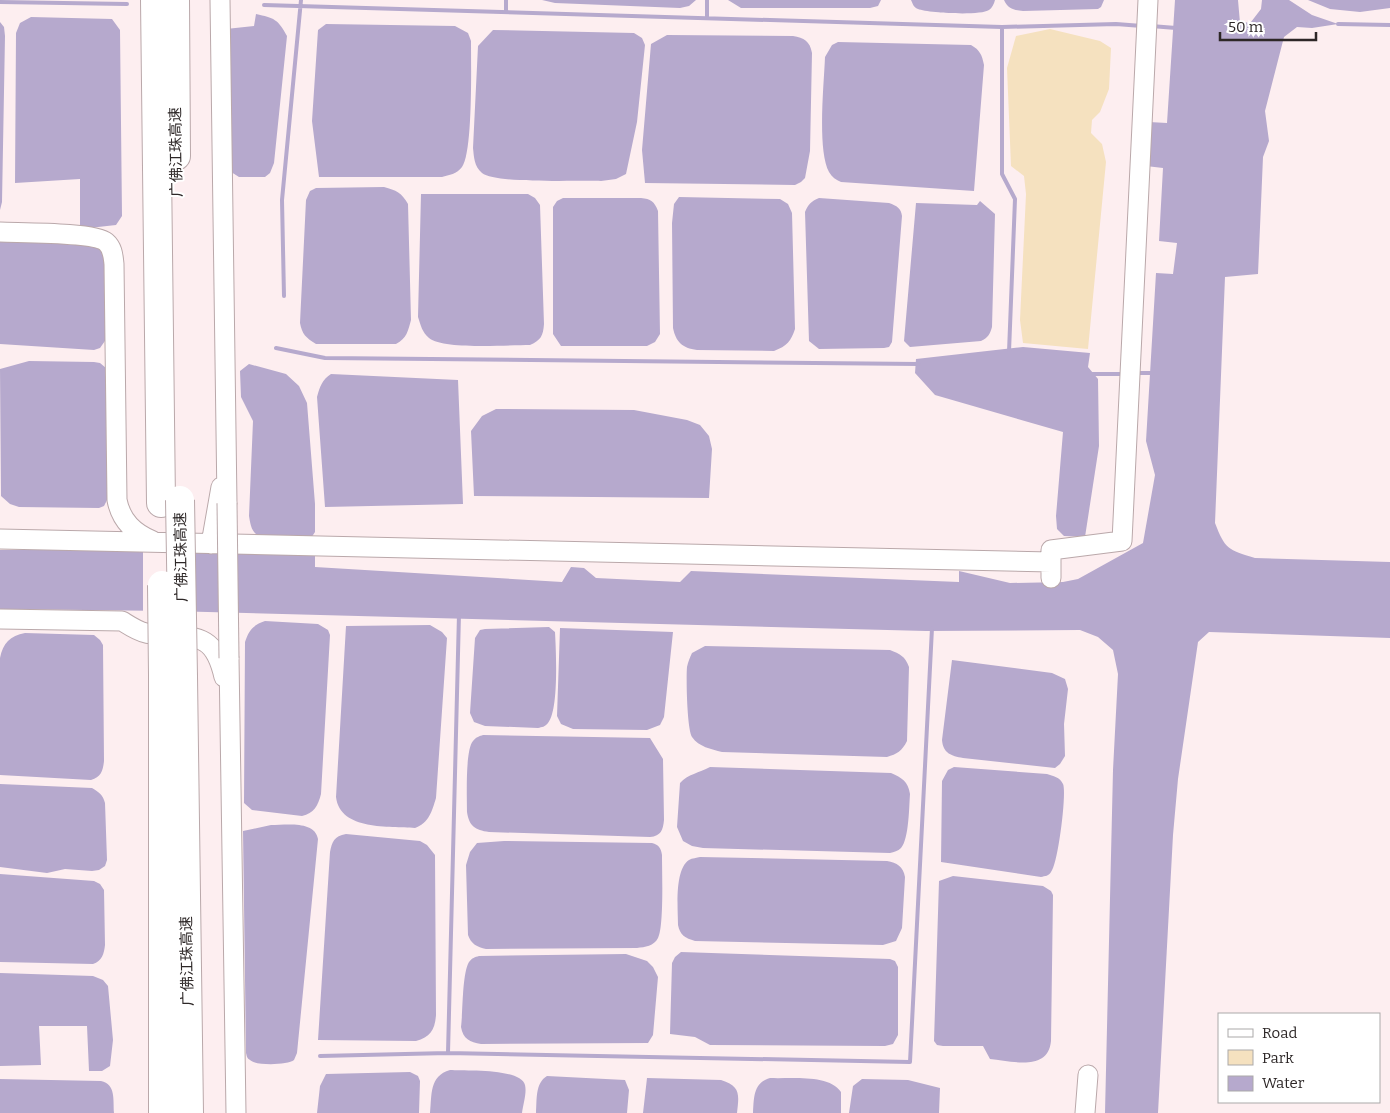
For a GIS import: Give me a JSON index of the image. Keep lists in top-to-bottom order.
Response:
{
  "streets": {
    "highway": ["广佛江珠高速"]
  },
  "legend": ["Road", "Park", "Water"],
  "scale_bar": "50 m"
}
